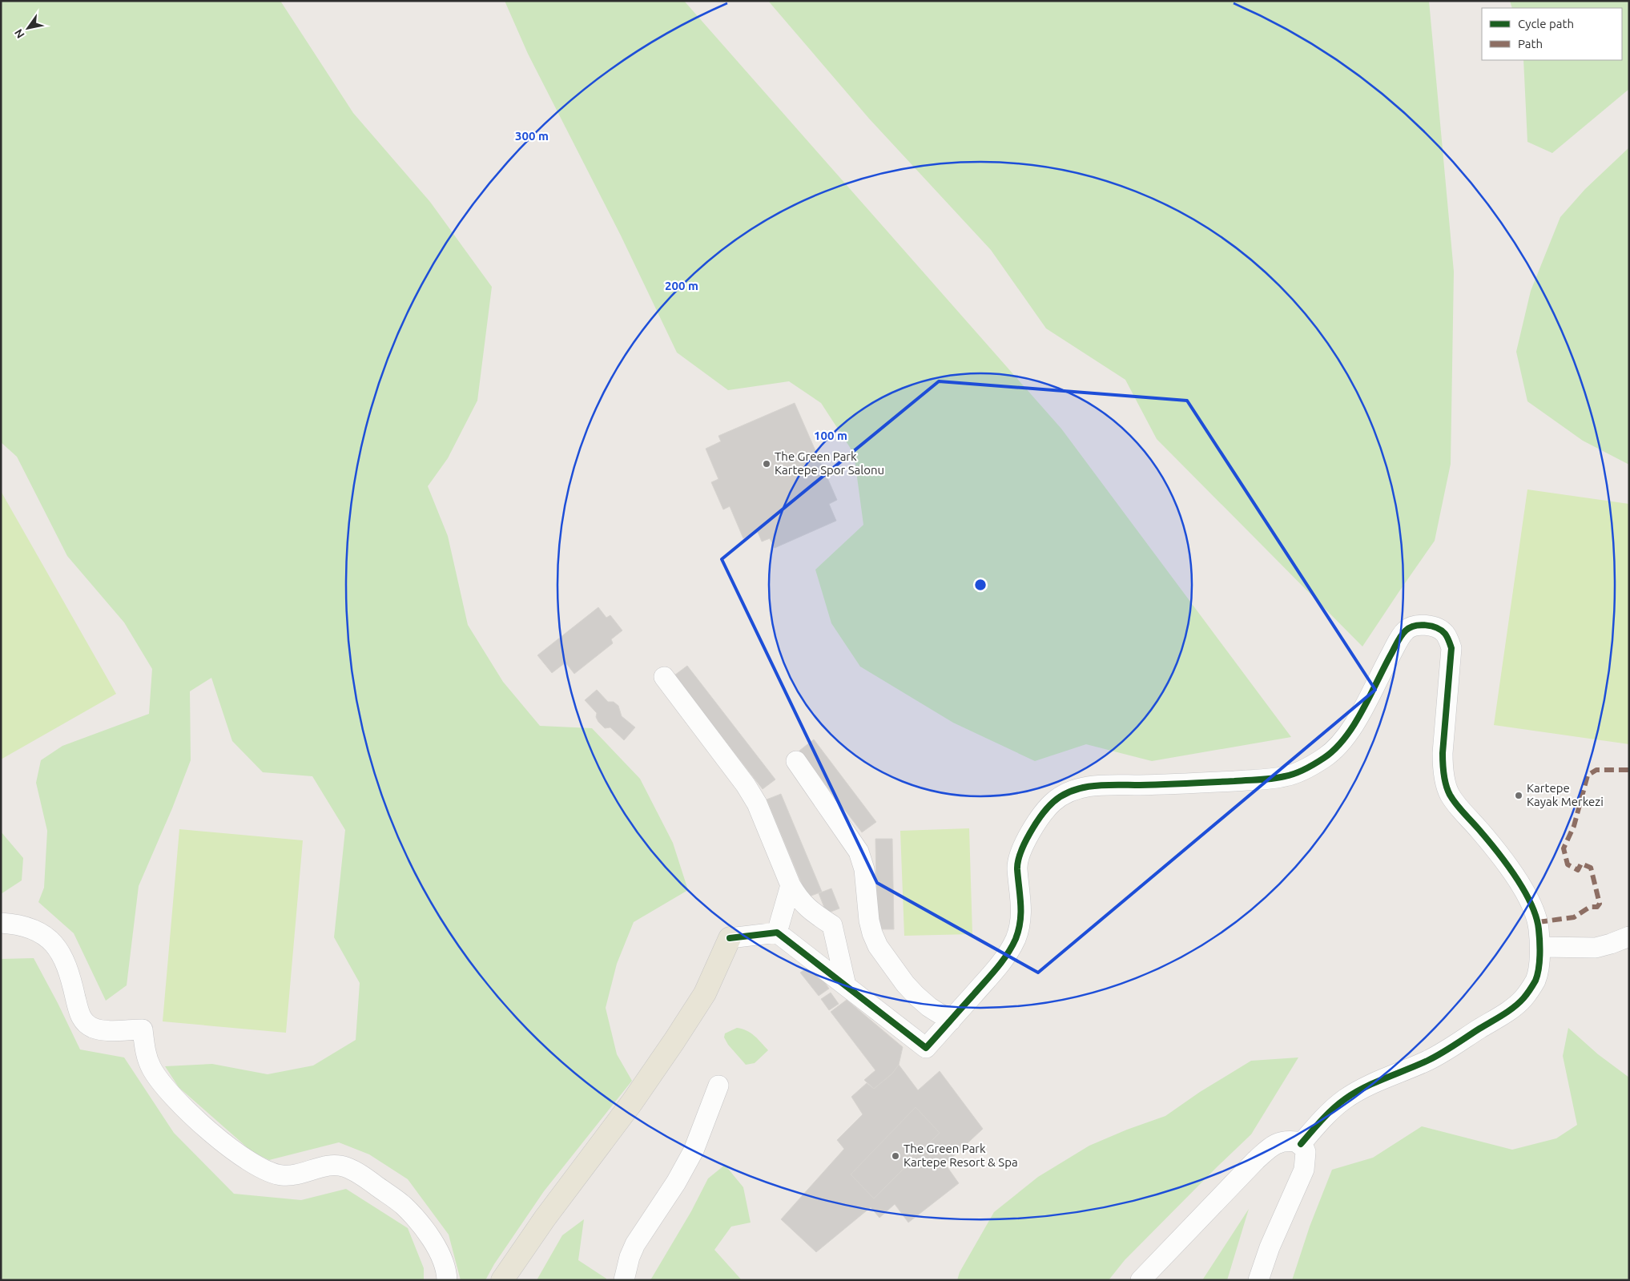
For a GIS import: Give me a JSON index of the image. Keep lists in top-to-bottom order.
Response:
{
  "places": ["The Green Park Kartepe Spor Salonu", "Kartepe Kayak Merkezi", "The Green Park Kartepe Resort & Spa"],
  "legend": ["Cycle path", "Path"],
  "north": "bottom left",
  "rings": ["300 m", "200 m", "100 m"]
}
